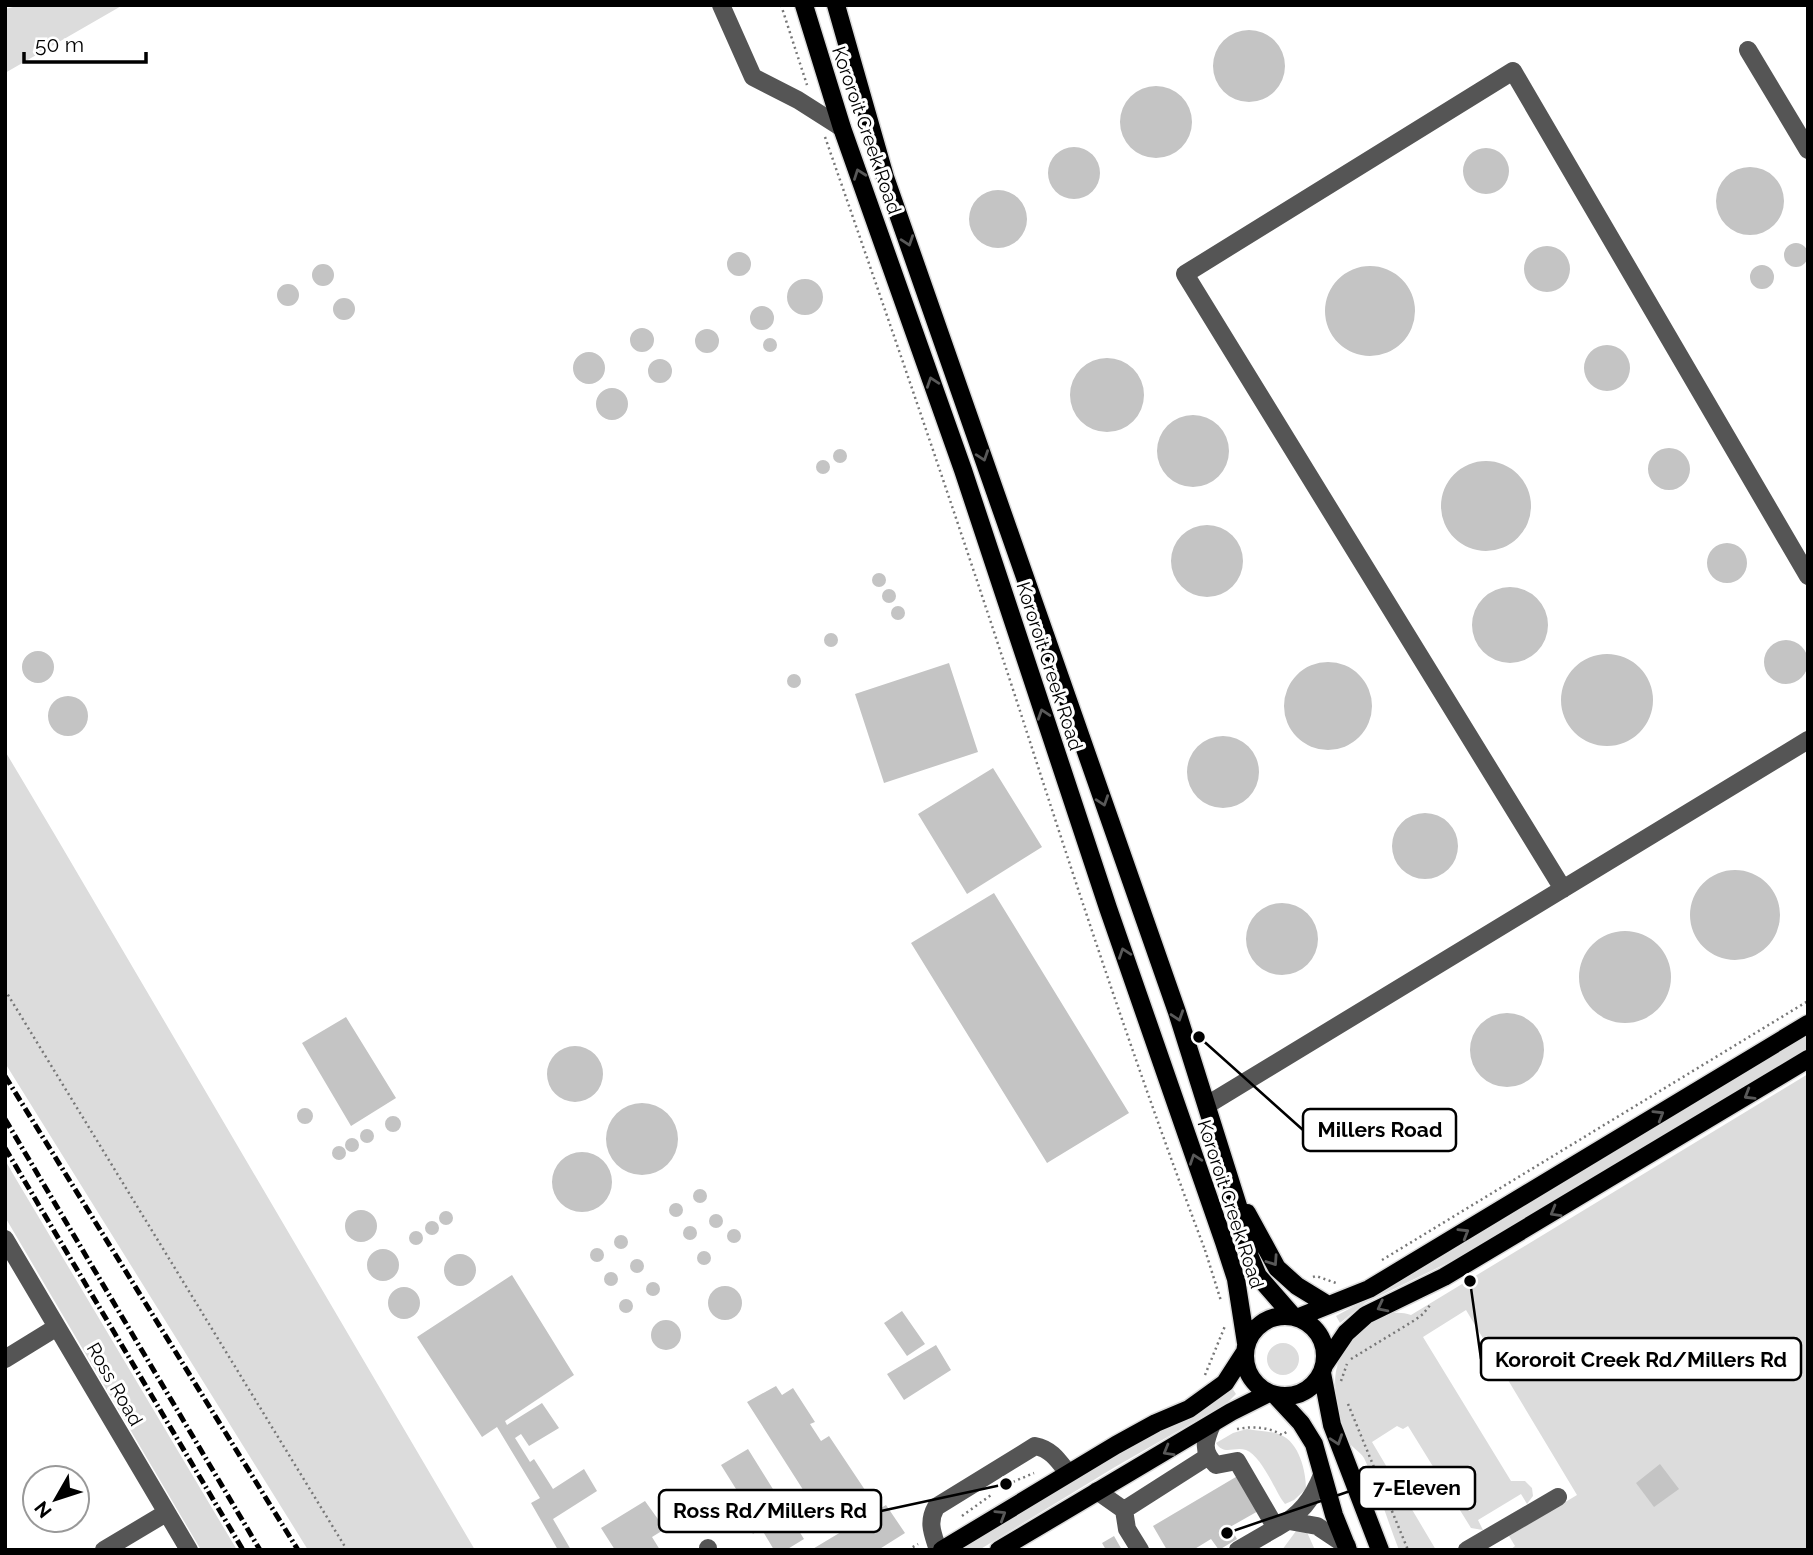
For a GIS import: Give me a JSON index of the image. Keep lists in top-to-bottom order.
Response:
{
  "streets": {
    "main road": ["Kororoit Creek Road"],
    "street": ["Ross Road"]
  },
  "places": [
    "Millers Road",
    "Kororoit Creek Rd/Millers Rd",
    "Ross Rd/Millers Rd",
    "7-Eleven"
  ],
  "scale_bar": "50 m",
  "north": "bottom left"
}
